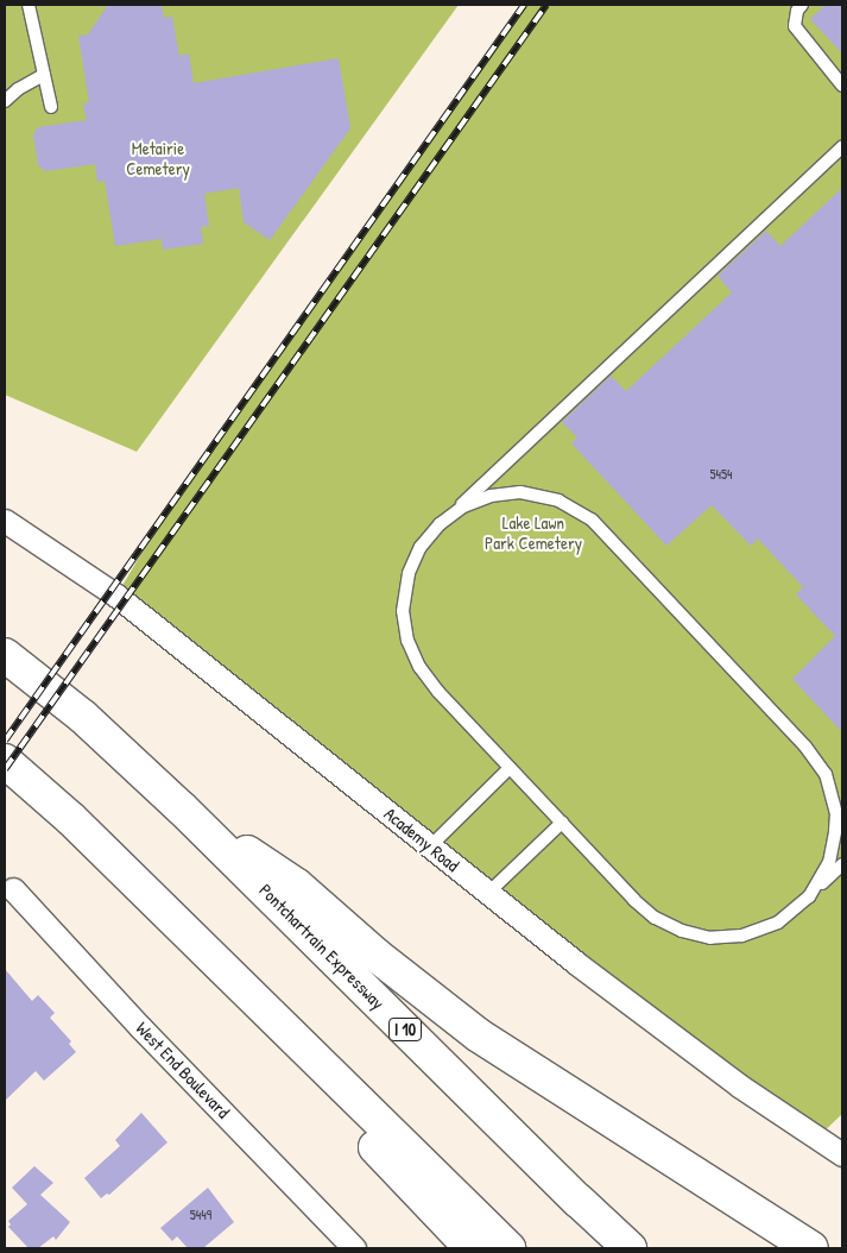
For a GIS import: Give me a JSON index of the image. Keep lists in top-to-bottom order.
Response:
{
  "streets": {
    "highway": ["Pontchartrain Expressway", "I 10"],
    "street": ["Academy Road", "West End Boulevard"]
  },
  "parks": ["Metairie Cemetery", "Lake Lawn Park Cemetery"],
  "house_numbers": ["5454", "5449"]
}
